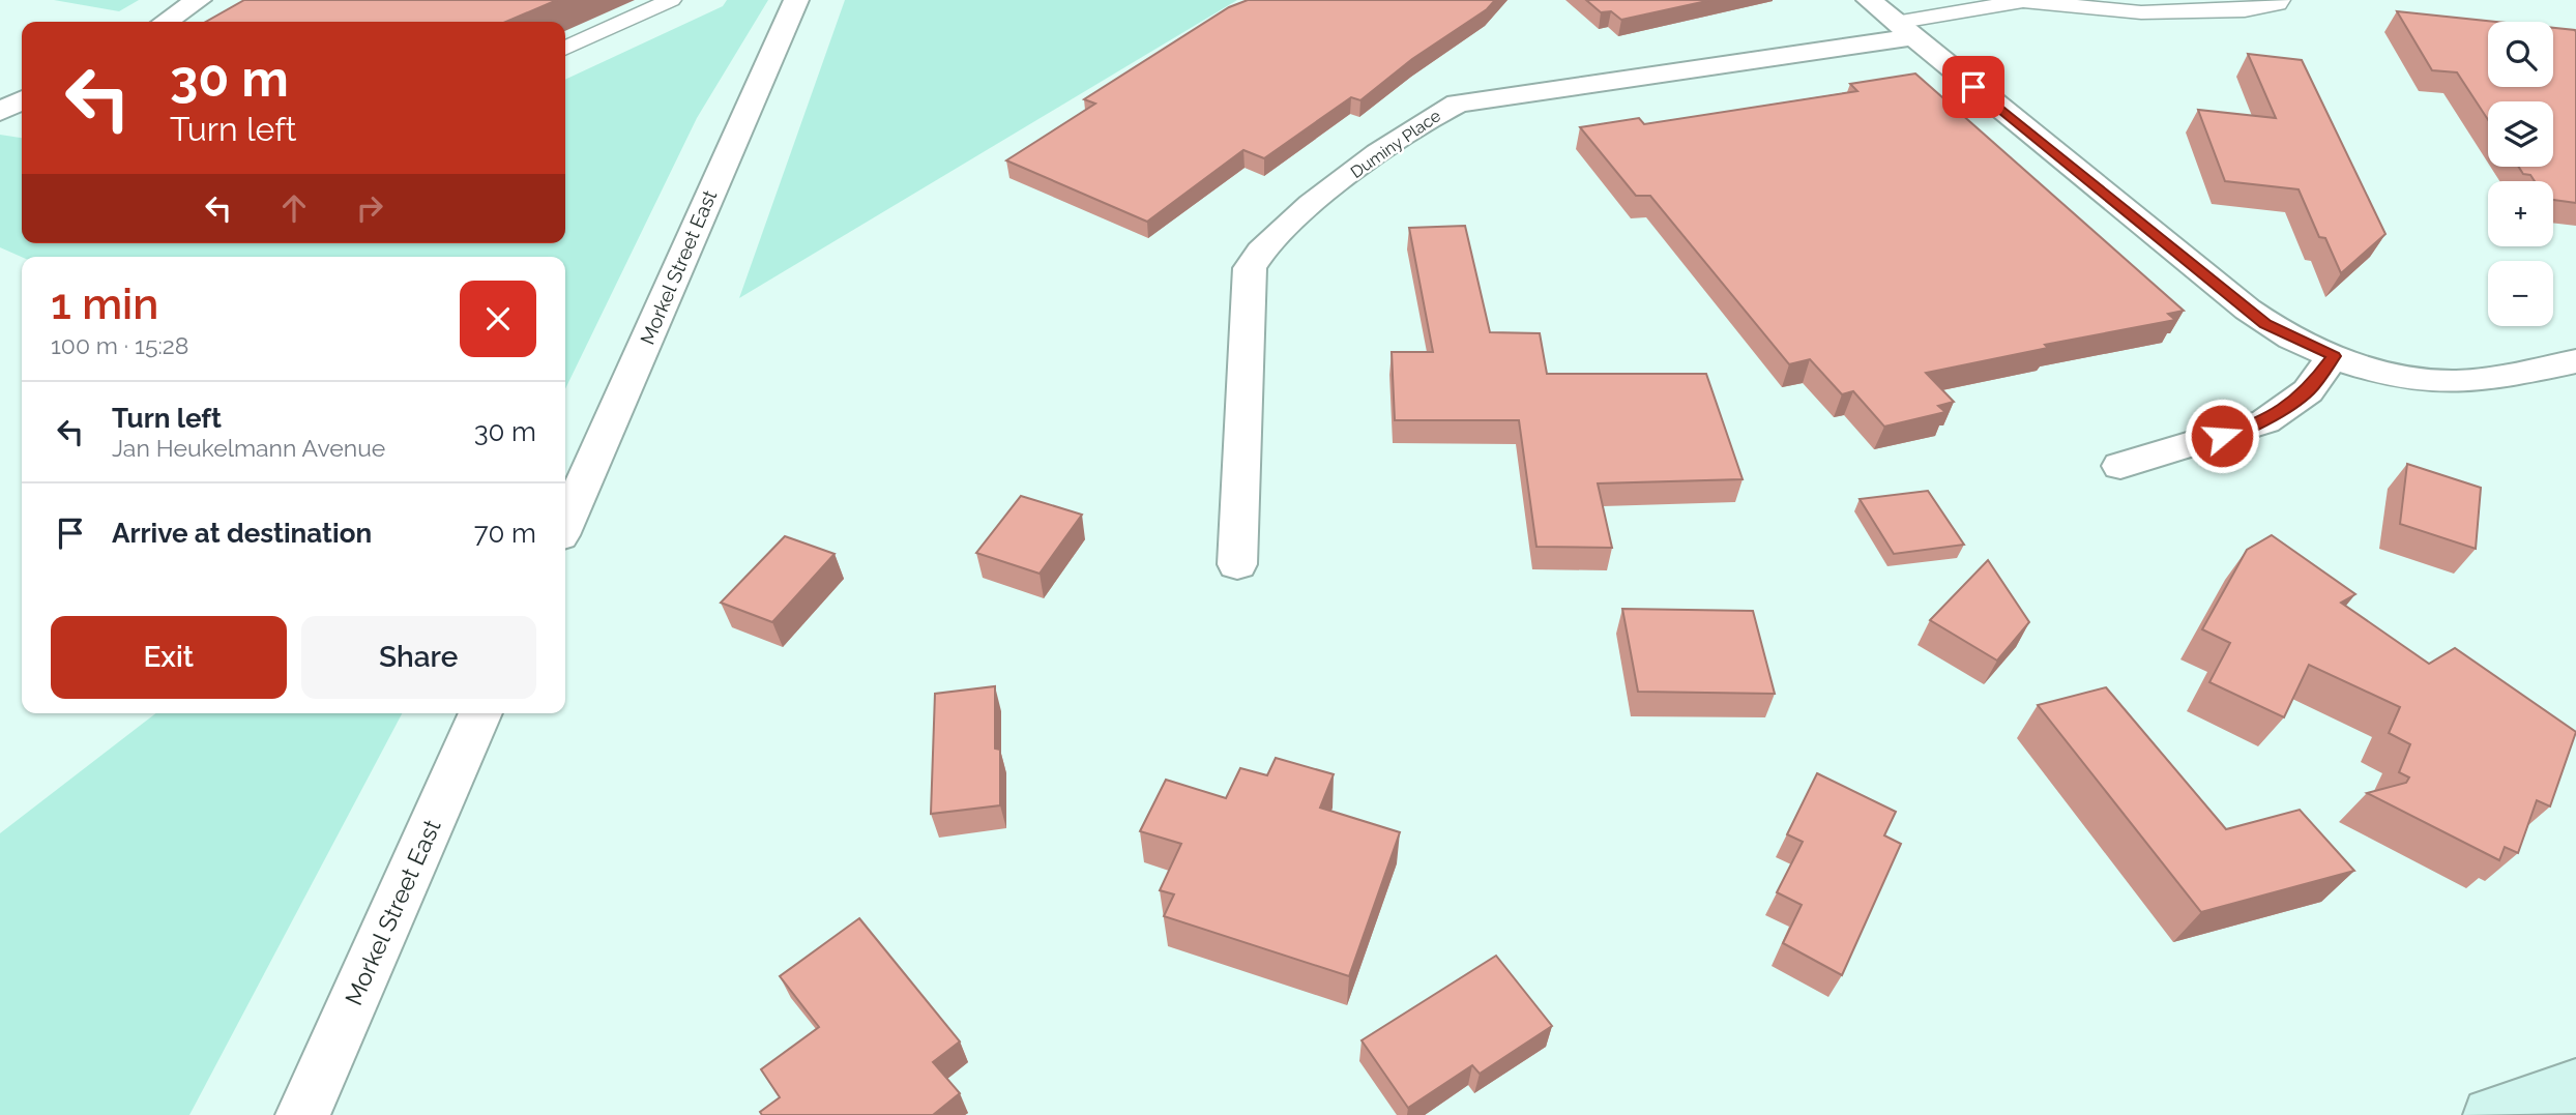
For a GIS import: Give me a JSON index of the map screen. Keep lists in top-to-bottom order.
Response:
{
  "streets": {
    "street": ["Duminy Place", "Morkel Street East"]
  },
  "page": {
    "map_buttons": ["+", "−"],
    "turn": ["30 m", "Turn left"],
    "heading": ["1 min", "100 m · 15:28"],
    "list": [
      {
        "name": "Turn left",
        "note": "Jan Heukelmann Avenue",
        "value": "30 m"
      },
      {
        "name": "Arrive at destination",
        "value": "70 m"
      }
    ],
    "buttons": ["Exit", "Share"]
  }
}
